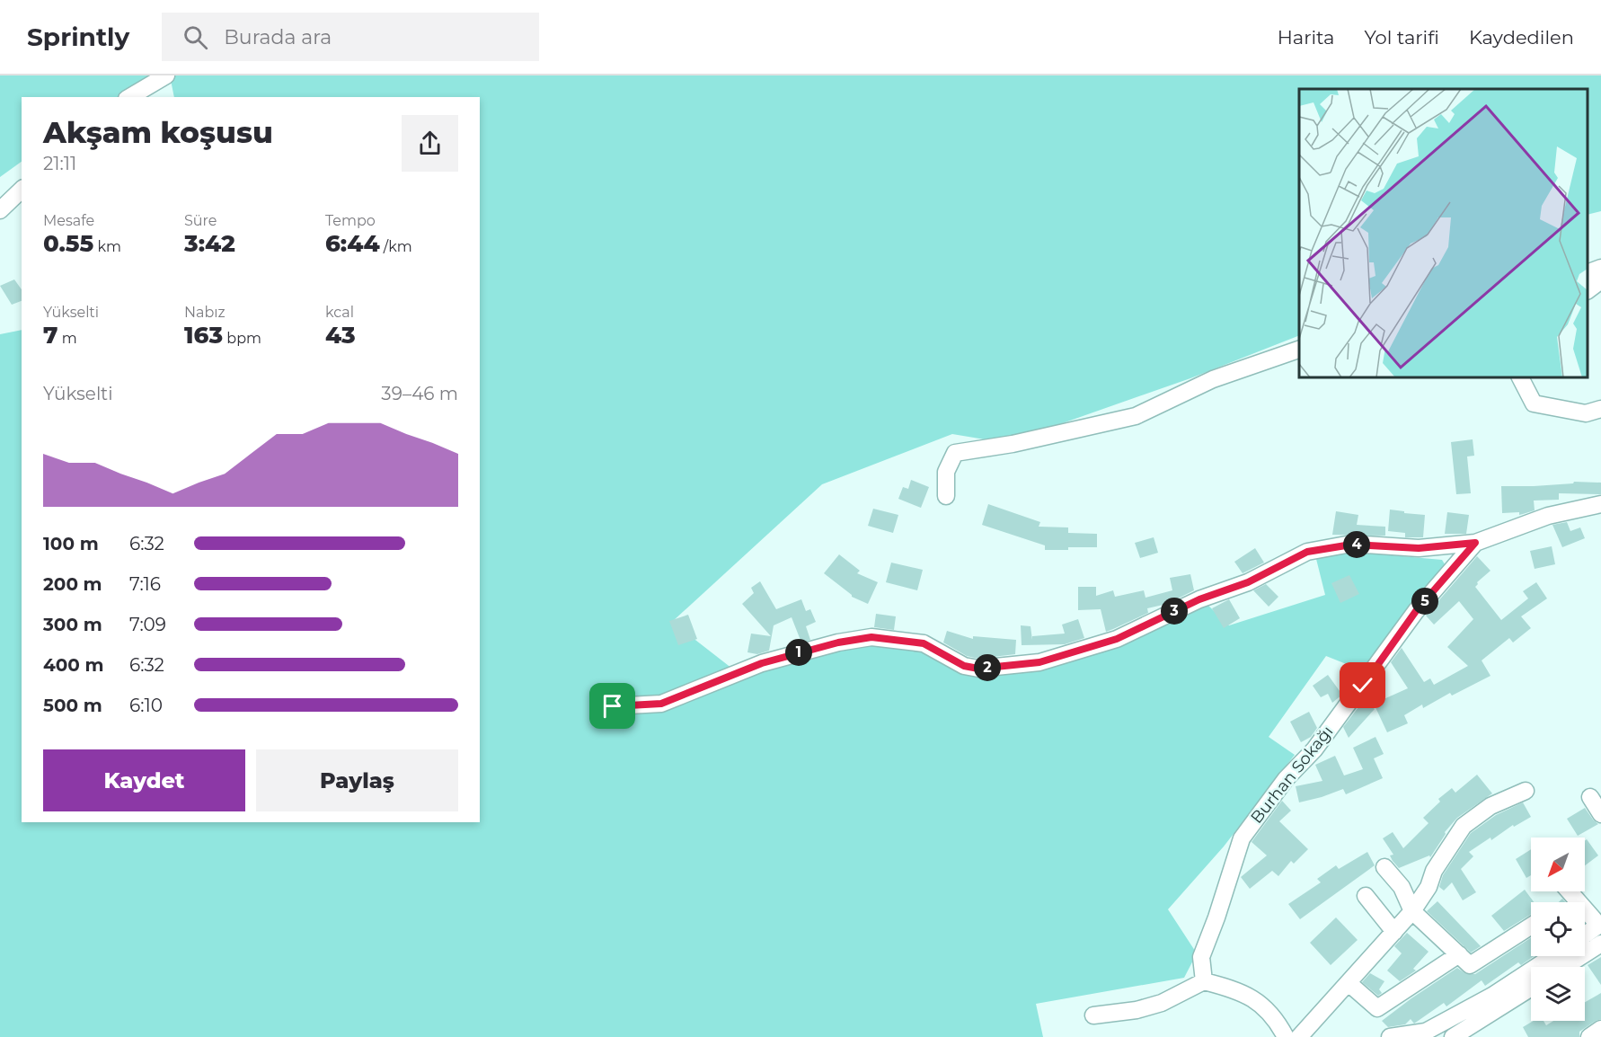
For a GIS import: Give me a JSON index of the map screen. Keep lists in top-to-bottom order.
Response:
{
  "streets": {
    "street": ["Burhan Sokağı"]
  },
  "north": "bottom left",
  "page": {
    "header": "Sprintly",
    "search": "Burada ara",
    "nav": ["Harita", "Yol tarifi", "Kaydedilen"],
    "heading": ["Akşam koşusu", "21:11"],
    "stats": [
      ["Mesafe", "0.55 km"],
      ["Süre", "3:42"],
      ["Tempo", "6:44 /km"],
      ["Yükselti", "7 m"],
      ["Nabız", "163 bpm"],
      ["kcal", "43"]
    ],
    "chart": ["Yükselti", "39–46 m"],
    "list": [
      {
        "name": "100 m",
        "note": "6:32"
      },
      {
        "name": "200 m",
        "note": "7:16"
      },
      {
        "name": "300 m",
        "note": "7:09"
      },
      {
        "name": "400 m",
        "note": "6:32"
      },
      {
        "name": "500 m",
        "note": "6:10"
      }
    ],
    "pins": [
      "4",
      "5",
      "3",
      "1",
      "2"
    ],
    "buttons": ["Kaydet", "Paylaş"]
  }
}
